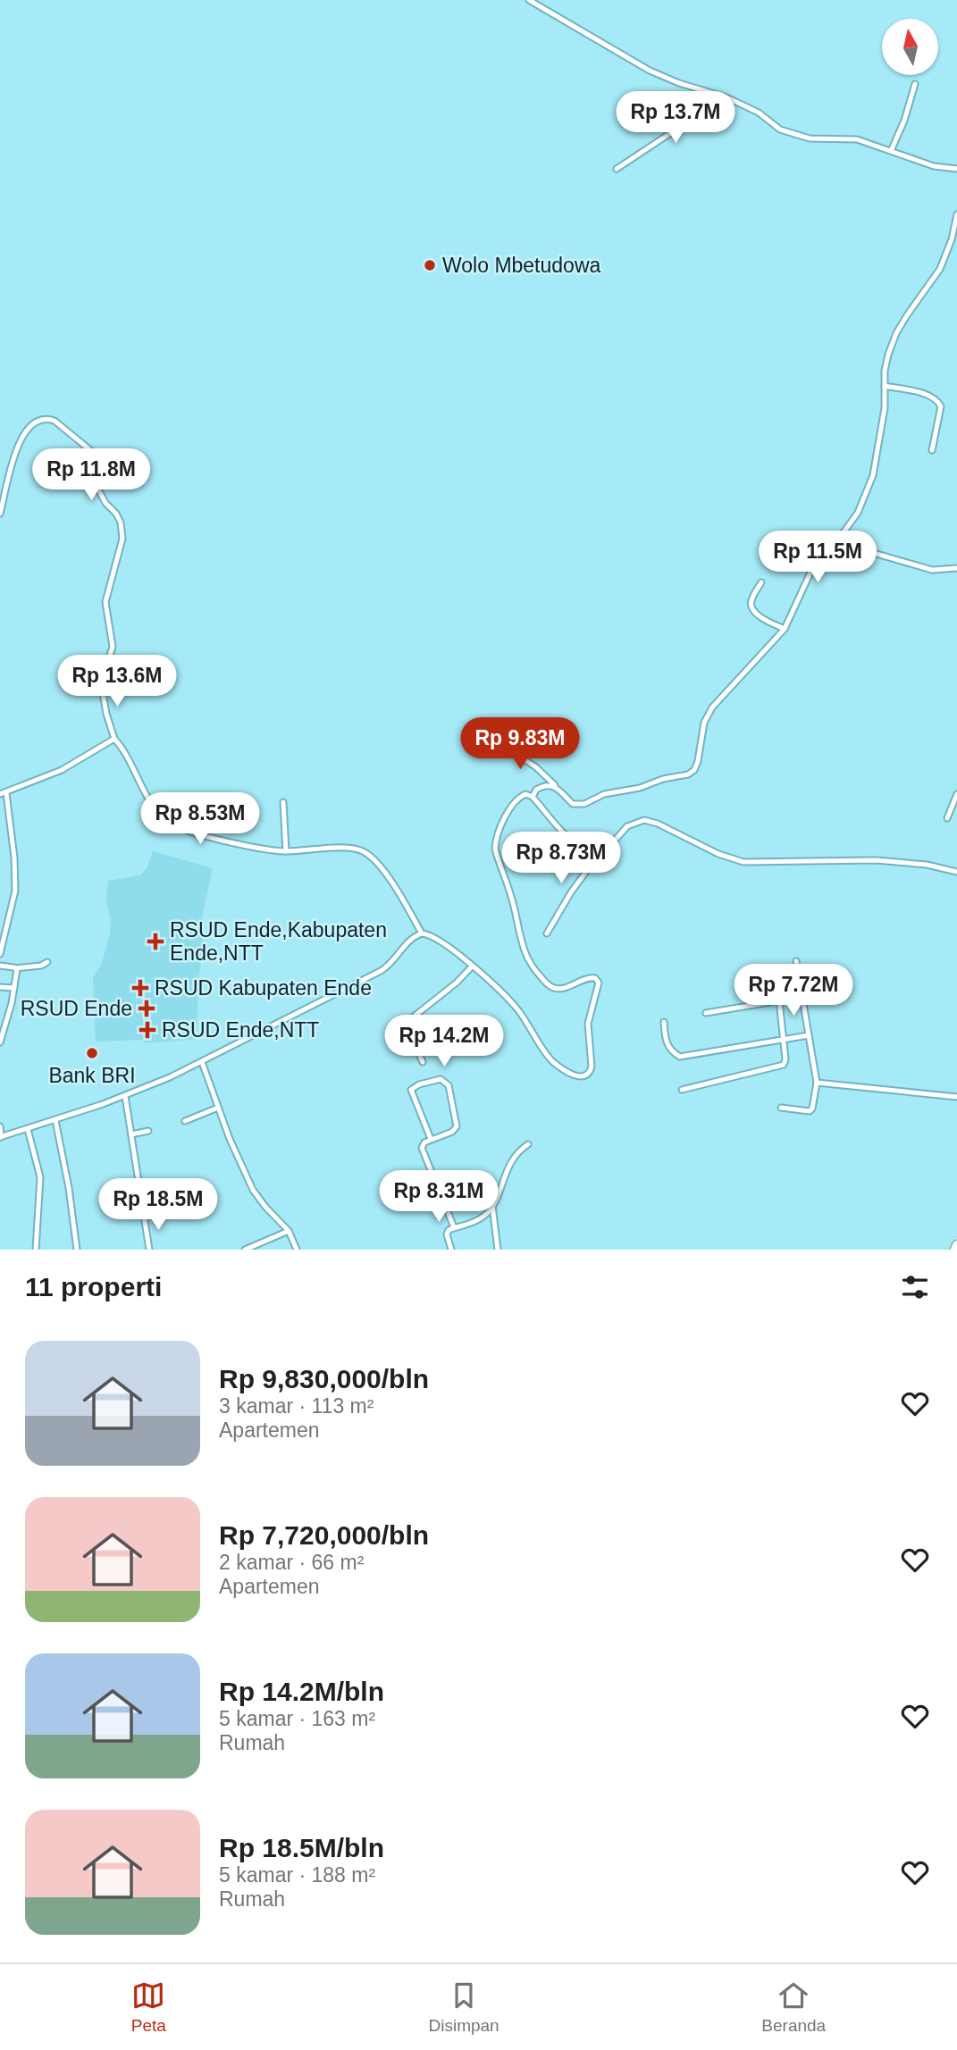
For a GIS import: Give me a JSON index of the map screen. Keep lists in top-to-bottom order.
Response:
{
  "places": {
    "other": ["Wolo Mbetudowa", "Bank BRI"],
    "health": [
      "RSUD Ende,Kabupaten Ende,NTT",
      "RSUD Kabupaten Ende",
      "RSUD Ende",
      "RSUD Ende,NTT"
    ]
  },
  "north": "top",
  "page": {
    "price": [
      "Rp 13.7M",
      "Rp 11.8M",
      "Rp 11.5M",
      "Rp 13.6M",
      "Rp 9.83M",
      "Rp 8.53M",
      "Rp 8.73M",
      "Rp 7.72M",
      "Rp 14.2M",
      "Rp 8.31M",
      "Rp 18.5M"
    ],
    "heading": "11 properti",
    "list": [
      {
        "name": "Rp 9,830,000/bln",
        "note": "3 kamar · 113 m² · Apartemen"
      },
      {
        "name": "Rp 7,720,000/bln",
        "note": "2 kamar · 66 m² · Apartemen"
      },
      {
        "name": "Rp 14.2M/bln",
        "note": "5 kamar · 163 m² · Rumah"
      },
      {
        "name": "Rp 18.5M/bln",
        "note": "5 kamar · 188 m² · Rumah"
      }
    ],
    "tabs": ["Peta", "Disimpan", "Beranda"]
  }
}
